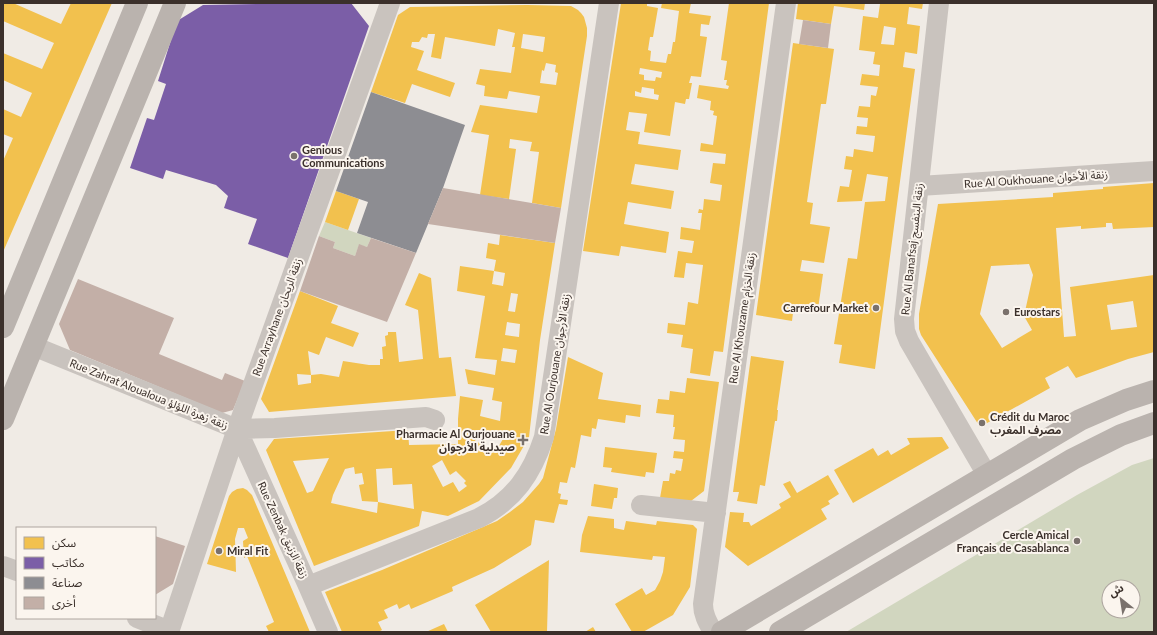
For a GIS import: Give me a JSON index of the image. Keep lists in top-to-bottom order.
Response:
{
  "streets": {
    "street": [
      "Rue Al Oukhouane زنقة الأخوان",
      "Rue Al Banafsaj زنقة البنفسج",
      "Rue Arrayhane زنقة الريحان",
      "Rue Al Khouzame زنقة الخزام",
      "Rue Al Ourjouane زنقة الأرجوان",
      "Rue Zahrat Aloualoua زنقة زهرة اللؤلؤ",
      "Rue Zenbak زنقة الزنبق"
    ]
  },
  "crossings": [
    ["Rue Al Oukhouane زنقة الأخوان", "Rue Al Banafsaj زنقة البنفسج"],
    ["Rue Arrayhane زنقة الريحان", "Rue Zahrat Aloualoua زنقة زهرة اللؤلؤ"],
    ["Rue Arrayhane زنقة الريحان", "Rue Zenbak زنقة الزنبق"],
    ["Rue Al Ourjouane زنقة الأرجوان", "Rue Zenbak زنقة الزنبق"],
    ["Rue Zahrat Aloualoua زنقة زهرة اللؤلؤ", "Rue Zenbak زنقة الزنبق"]
  ],
  "places": {
    "other": [
      "Genious Communications",
      "Carrefour Market",
      "Eurostars",
      "Crédit du Maroc مصرف المغرب",
      "Cercle Amical Français de Casablanca",
      "Miral Fit"
    ],
    "health": ["Pharmacie Al Ourjouane صيدلية الأرجوان"]
  },
  "legend": [
    "سكن",
    "مكاتب",
    "صناعة",
    "أخرى"
  ],
  "north": "top left"
}
